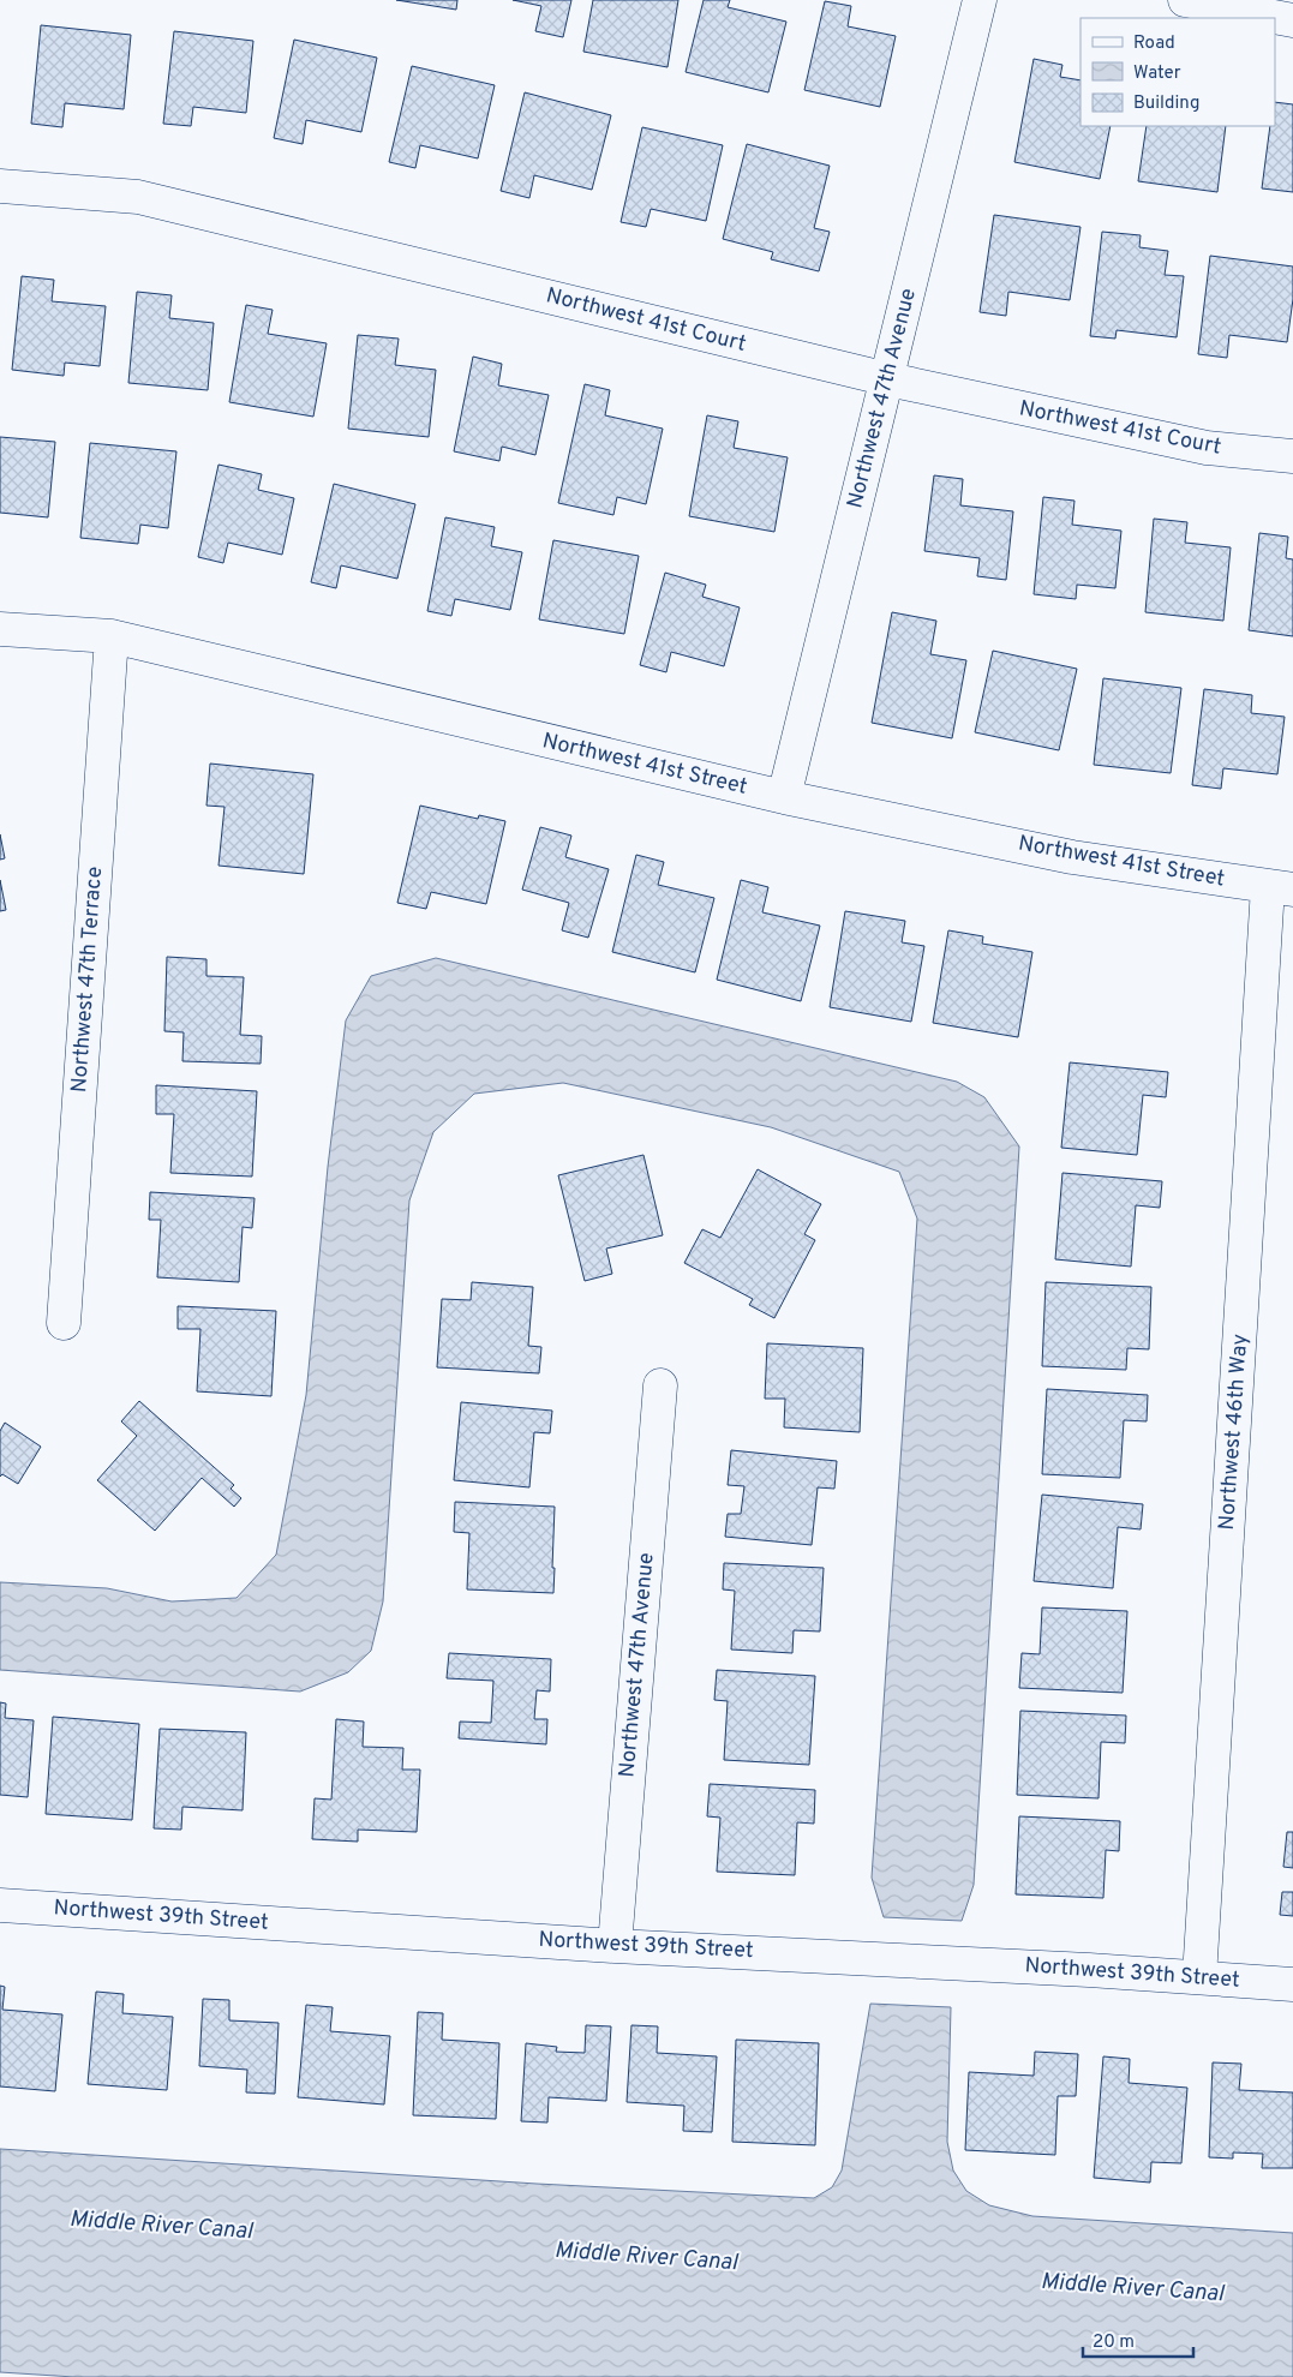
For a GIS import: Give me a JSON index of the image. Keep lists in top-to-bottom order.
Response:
{
  "streets": {
    "street": [
      "Northwest 41st Court",
      "Northwest 47th Avenue",
      "Northwest 41st Street",
      "Northwest 47th Terrace",
      "Northwest 46th Way",
      "Northwest 39th Street"
    ]
  },
  "crossings": [
    ["Northwest 41st Court", "Northwest 47th Avenue"],
    ["Northwest 47th Avenue", "Northwest 41st Street"],
    ["Northwest 47th Avenue", "Northwest 39th Street"],
    ["Northwest 41st Street", "Northwest 47th Terrace"],
    ["Northwest 41st Street", "Northwest 46th Way"],
    ["Northwest 46th Way", "Northwest 39th Street"]
  ],
  "water": ["Middle River Canal"],
  "legend": ["Road", "Water", "Building"],
  "scale_bar": "20 m"
}
